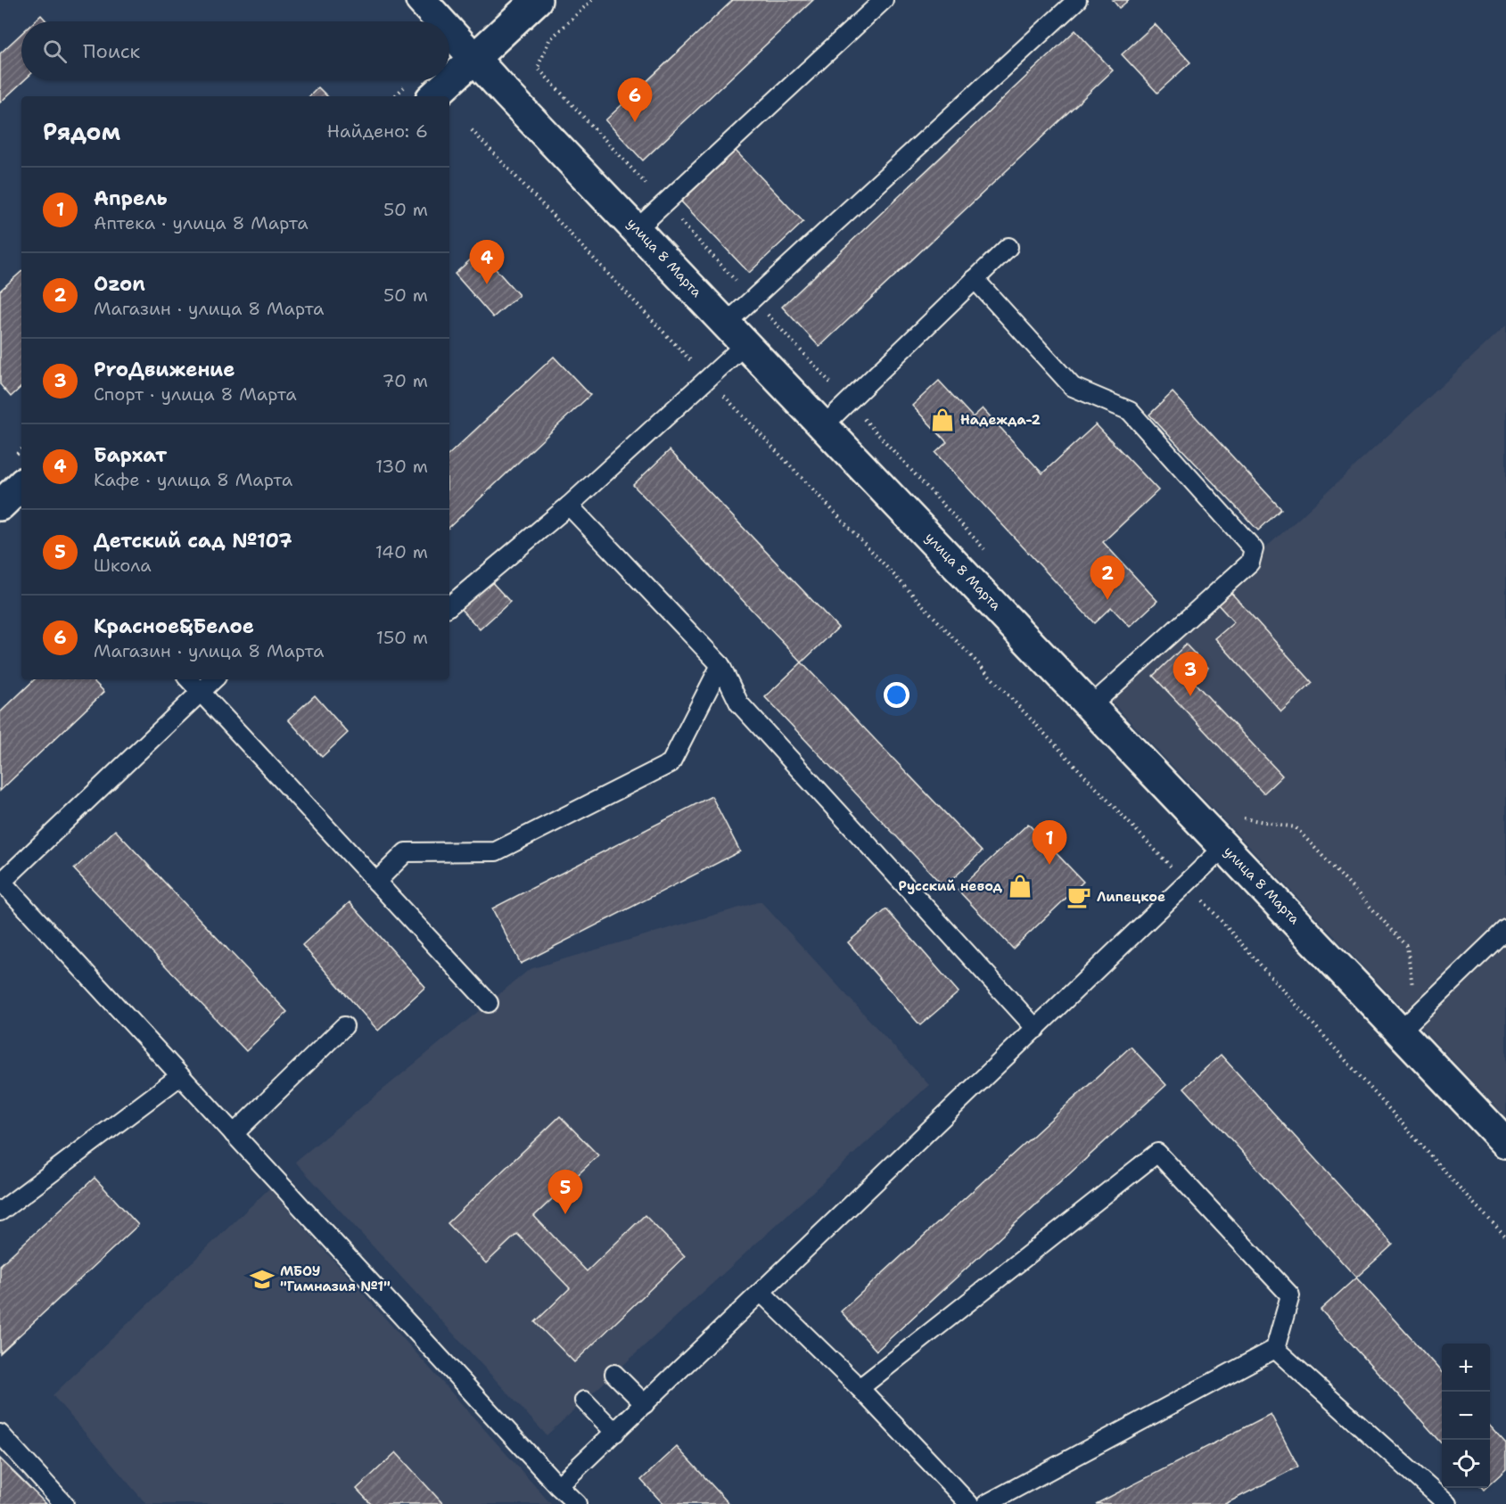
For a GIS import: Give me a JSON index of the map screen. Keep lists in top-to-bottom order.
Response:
{
  "streets": {
    "street": ["улица 8 Марта"]
  },
  "places": {
    "shop": ["Надежда-2", "Русский невод"],
    "cafe": ["Липецкое"],
    "school or university": ["МБОУ \"Гимназия №1\""]
  },
  "page": {
    "search": "Поиск",
    "pins": [
      "6",
      "4",
      "2",
      "3",
      "1",
      "5"
    ],
    "heading": ["Рядом", "Найдено: 6"],
    "list": [
      {
        "mark": "1",
        "name": "Апрель",
        "note": "Аптека · улица 8 Марта",
        "value": "50 m"
      },
      {
        "mark": "2",
        "name": "Ozon",
        "note": "Магазин · улица 8 Марта",
        "value": "50 m"
      },
      {
        "mark": "3",
        "name": "ProДвижение",
        "note": "Спорт · улица 8 Марта",
        "value": "70 m"
      },
      {
        "mark": "4",
        "name": "Бархат",
        "note": "Кафе · улица 8 Марта",
        "value": "130 m"
      },
      {
        "mark": "5",
        "name": "Детский сад №107",
        "note": "Школа",
        "value": "140 m"
      },
      {
        "mark": "6",
        "name": "Красное&Белое",
        "note": "Магазин · улица 8 Марта",
        "value": "150 m"
      }
    ],
    "map_buttons": ["+", "−"]
  }
}
